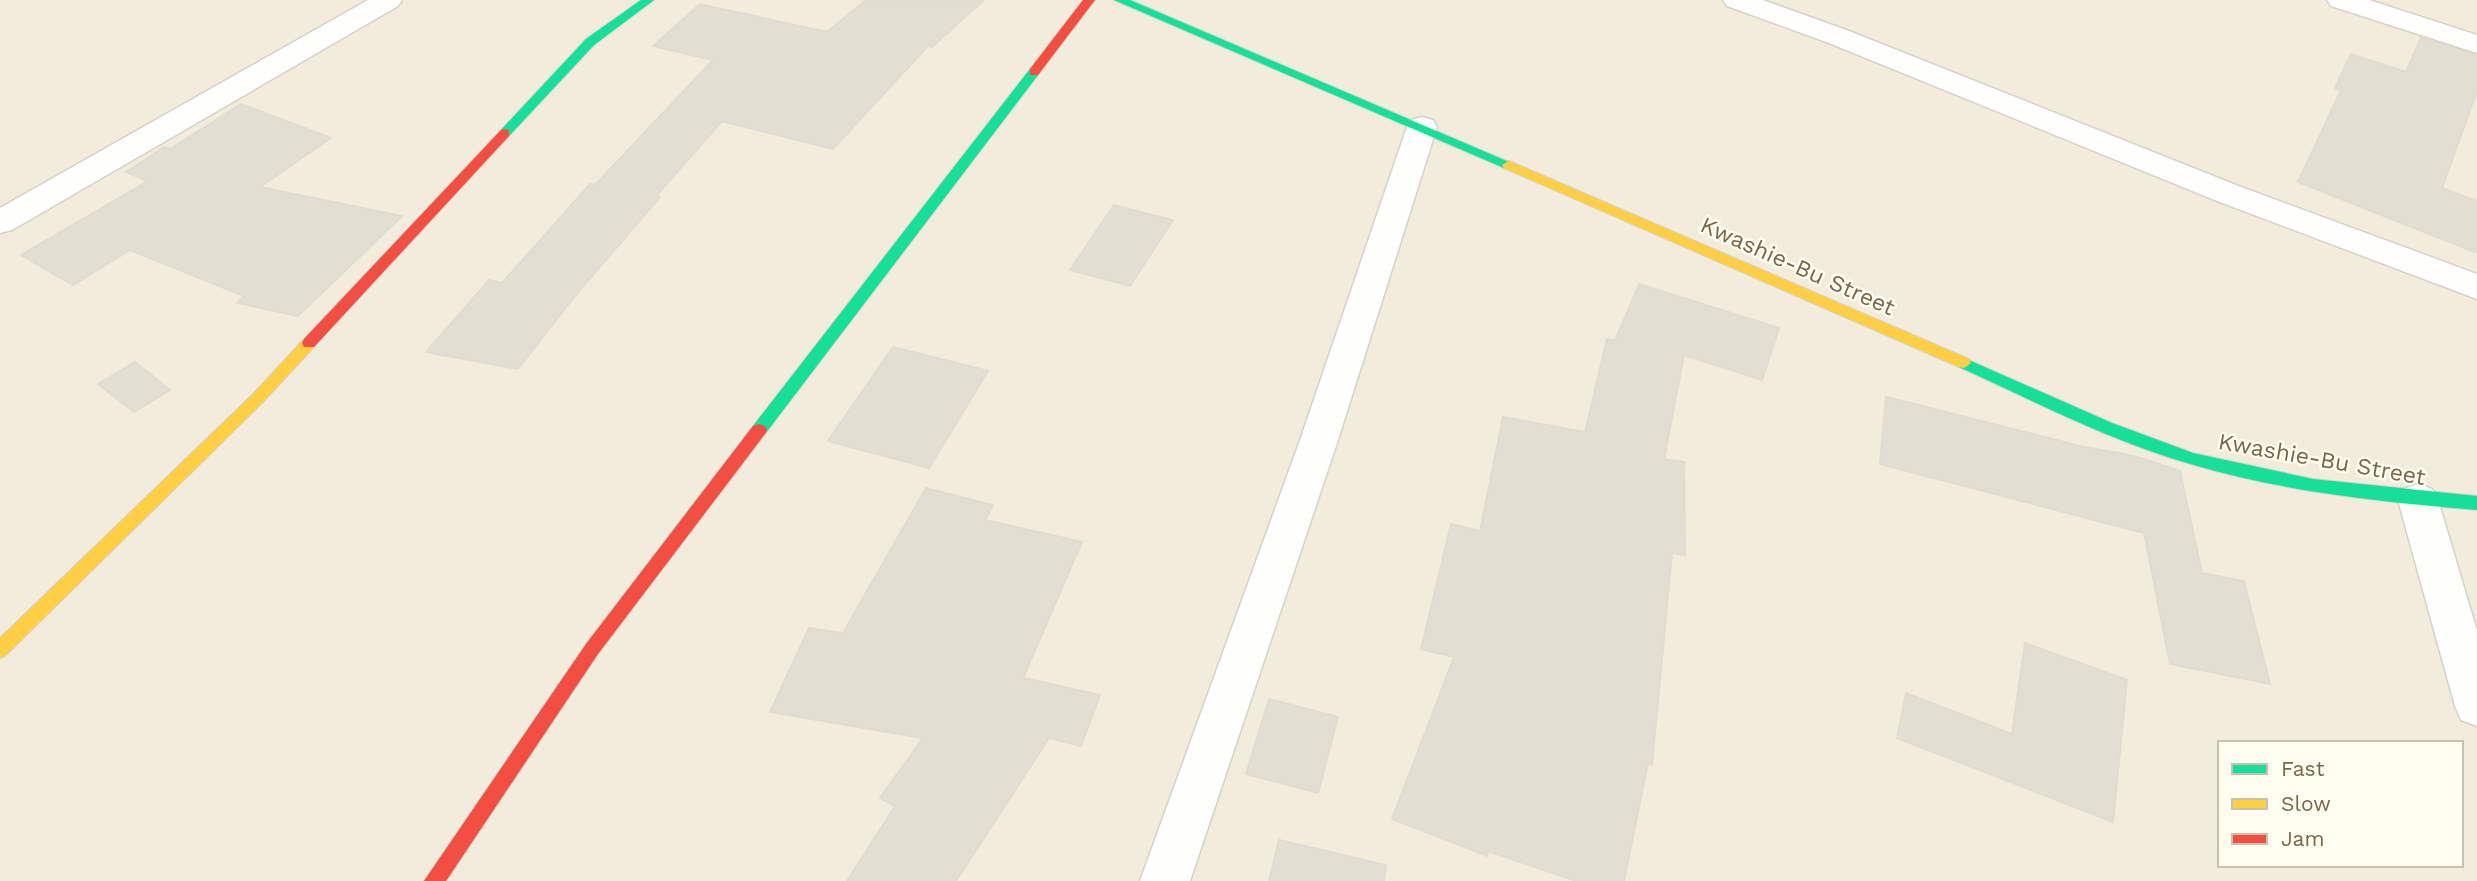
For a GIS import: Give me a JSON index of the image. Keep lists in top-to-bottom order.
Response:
{
  "streets": {
    "street": ["Kwashie-Bu Street"]
  },
  "legend": ["Fast", "Slow", "Jam"]
}
